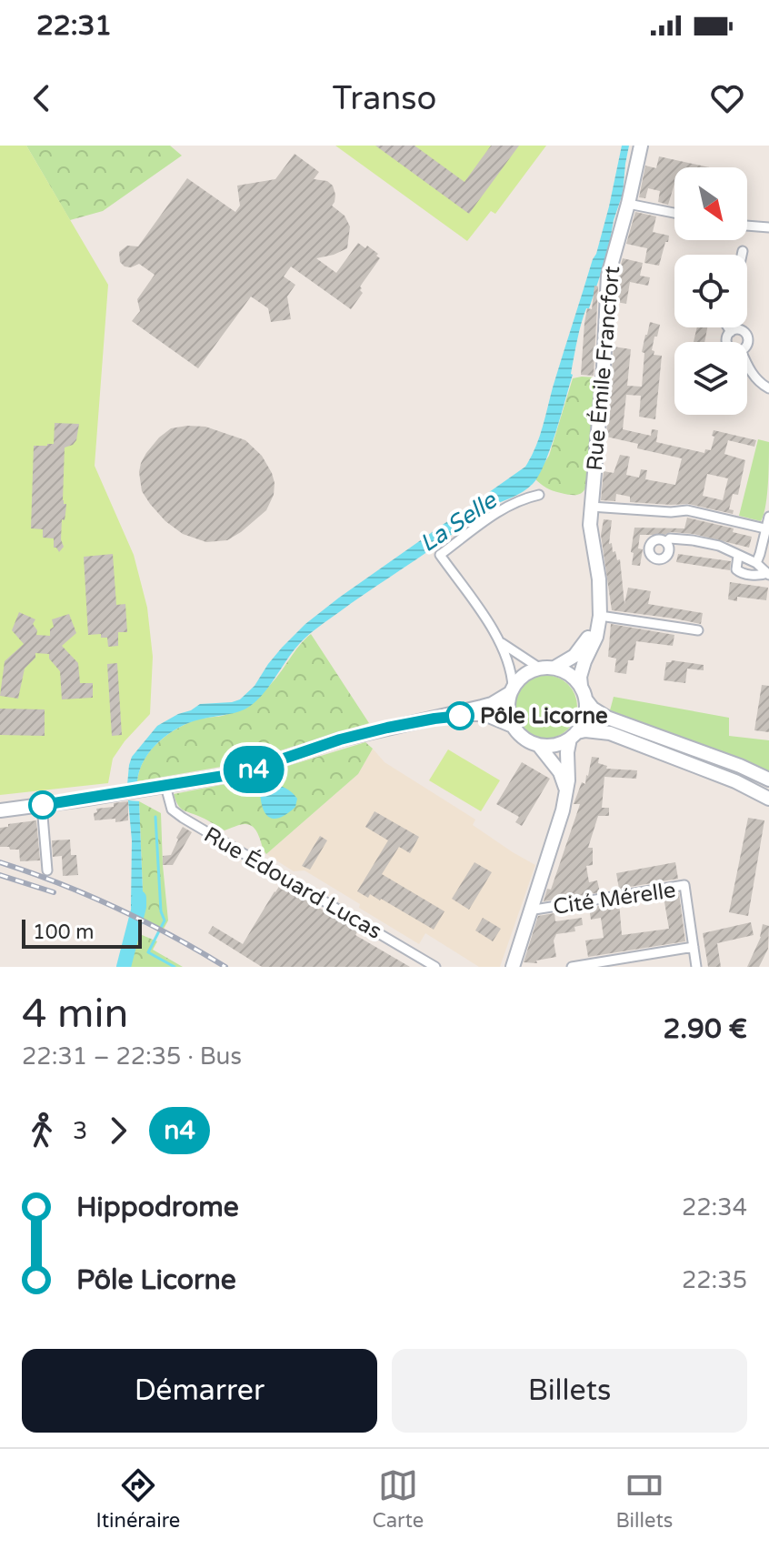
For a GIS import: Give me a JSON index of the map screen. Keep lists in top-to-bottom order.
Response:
{
  "streets": {
    "main road": ["Rue Émile Francfort"],
    "street": ["Rue Édouard Lucas", "Cité Mérelle"]
  },
  "water": ["La Selle"],
  "places": ["Pôle Licorne"],
  "lines": ["bus line n4"],
  "scale_bar": "100 m",
  "north": "bottom right",
  "page": {
    "status": "22:31",
    "header": "Transo",
    "on_map": "n4",
    "scale": "100 m",
    "heading": ["4 min", "22:31 – 22:35 · Bus", "2.90 €"],
    "legs": ["3", "n4"],
    "list": [
      {
        "name": "Hippodrome",
        "value": "22:34"
      },
      {
        "name": "Pôle Licorne",
        "value": "22:35"
      }
    ],
    "buttons": ["Démarrer", "Billets"],
    "tabs": ["Itinéraire", "Carte", "Billets"]
  }
}
